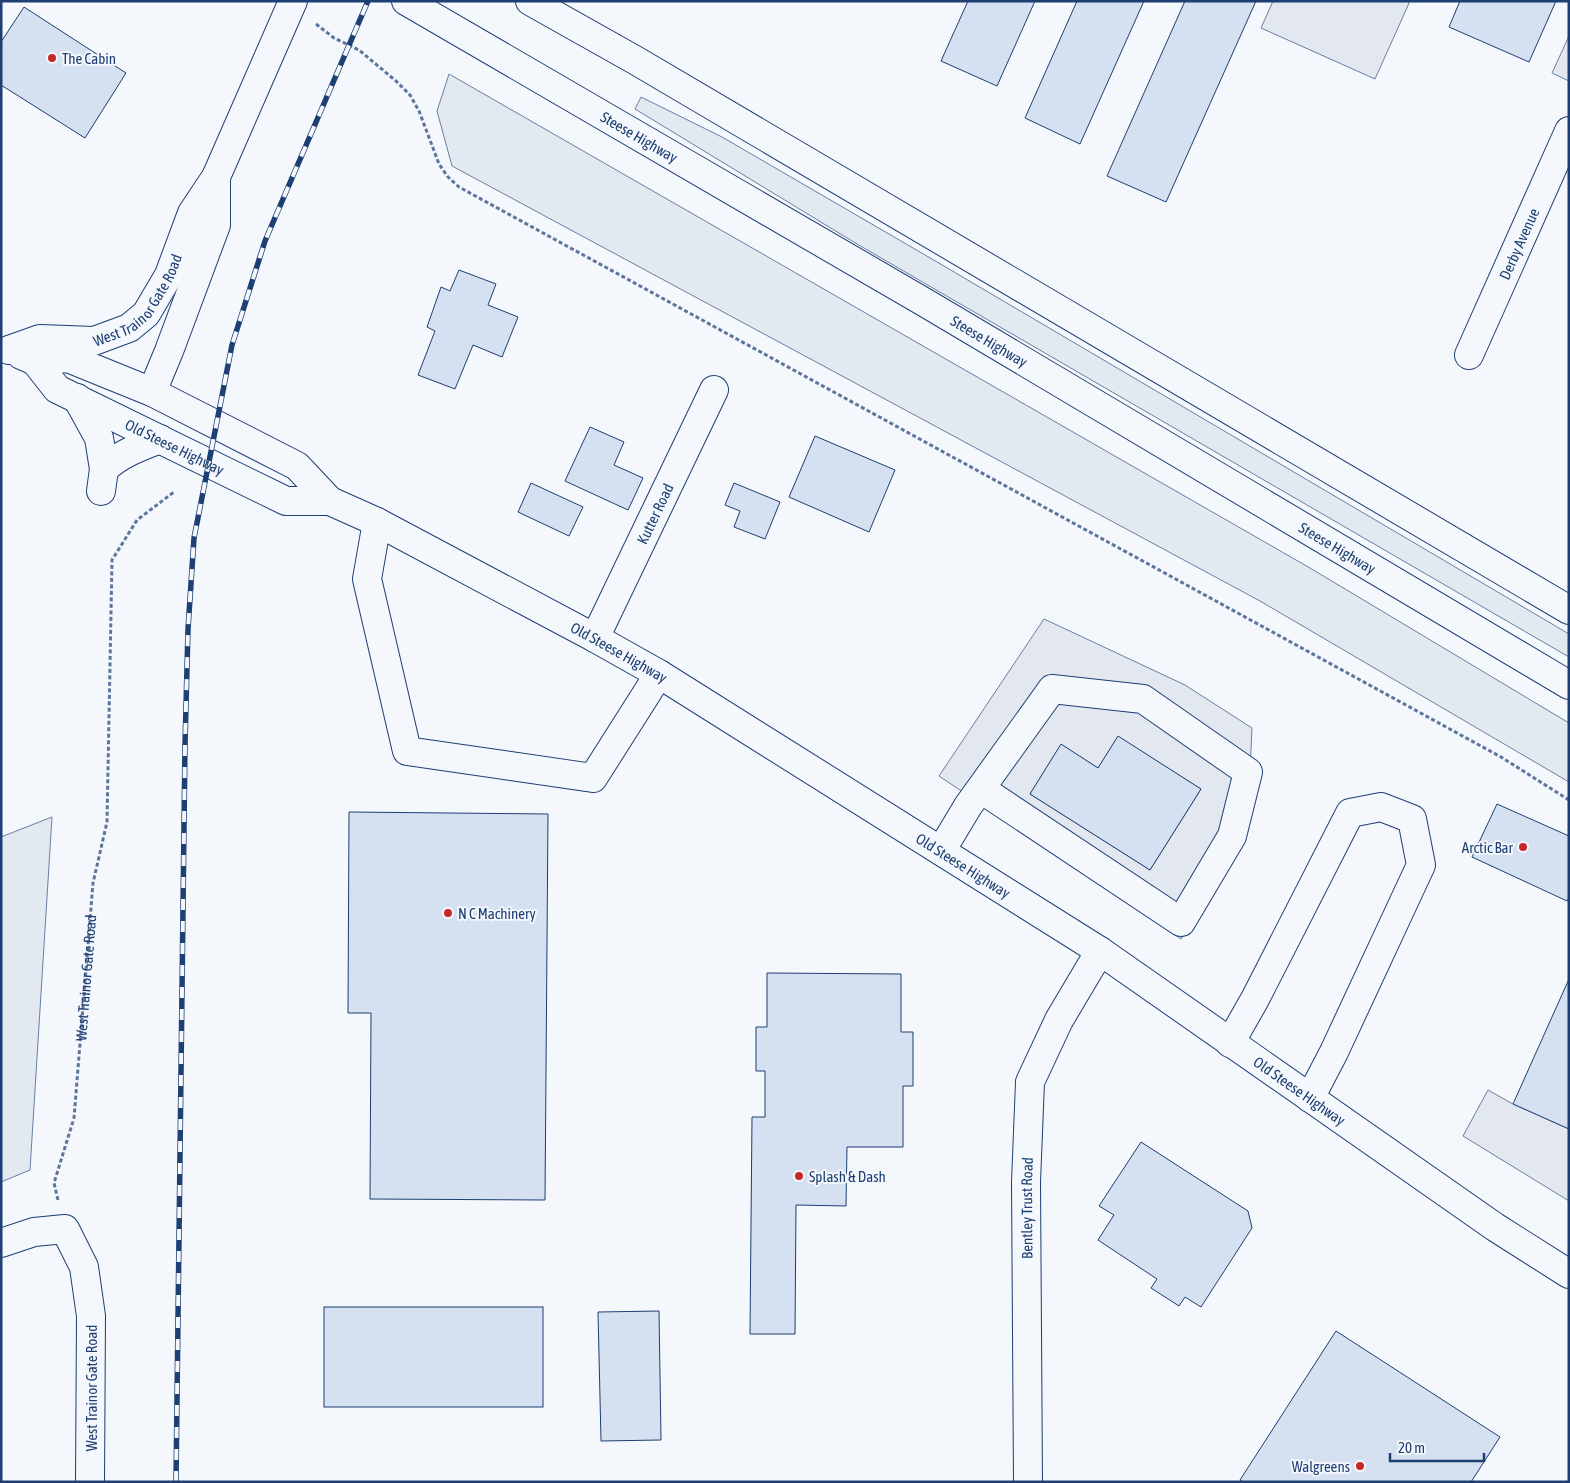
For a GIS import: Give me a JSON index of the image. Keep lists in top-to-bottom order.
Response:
{
  "streets": {
    "main road": [
      "Steese Highway",
      "Derby Avenue",
      "West Trainor Gate Road",
      "Old Steese Highway",
      "Kutter Road",
      "Bentley Trust Road"
    ]
  },
  "crossings": [
    ["West Trainor Gate Road", "Old Steese Highway"],
    ["Old Steese Highway", "Kutter Road"],
    ["Old Steese Highway", "Bentley Trust Road"]
  ],
  "places": [
    "The Cabin",
    "Arctic Bar",
    "N C Machinery",
    "Splash & Dash",
    "Walgreens"
  ],
  "scale_bar": "20 m"
}
